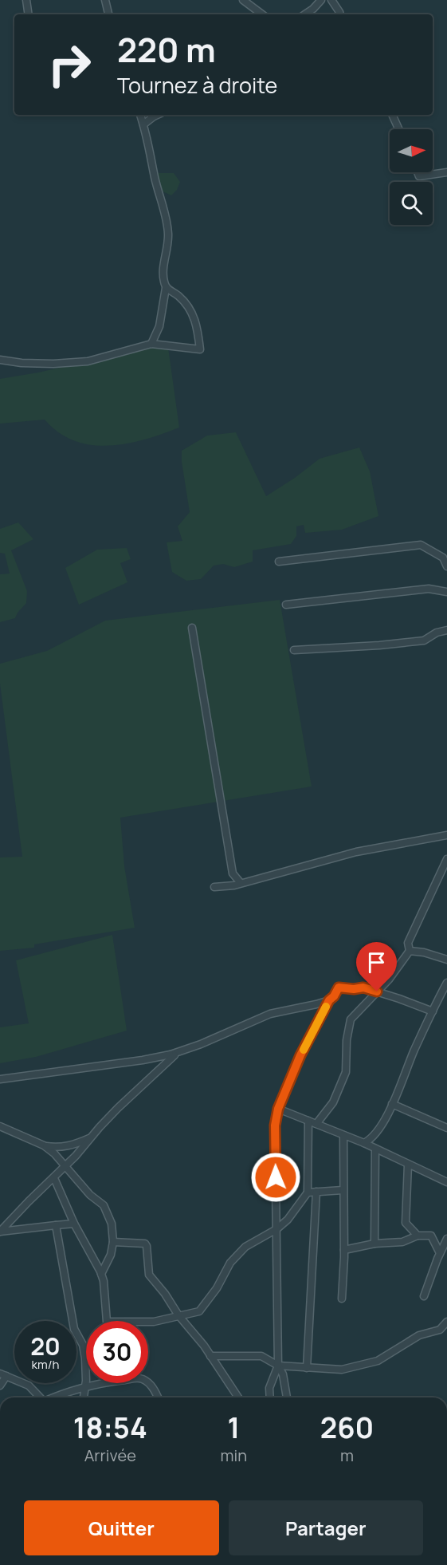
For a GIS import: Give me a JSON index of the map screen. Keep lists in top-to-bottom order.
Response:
{
  "north": "right",
  "page": {
    "turn": ["220 m", "Tournez à droite"],
    "speed": "20 km/h",
    "limit": "30",
    "eta": [
      "18:54",
      "Arrivée",
      "1",
      "min",
      "260",
      "m"
    ],
    "buttons": ["Quitter", "Partager"]
  }
}
